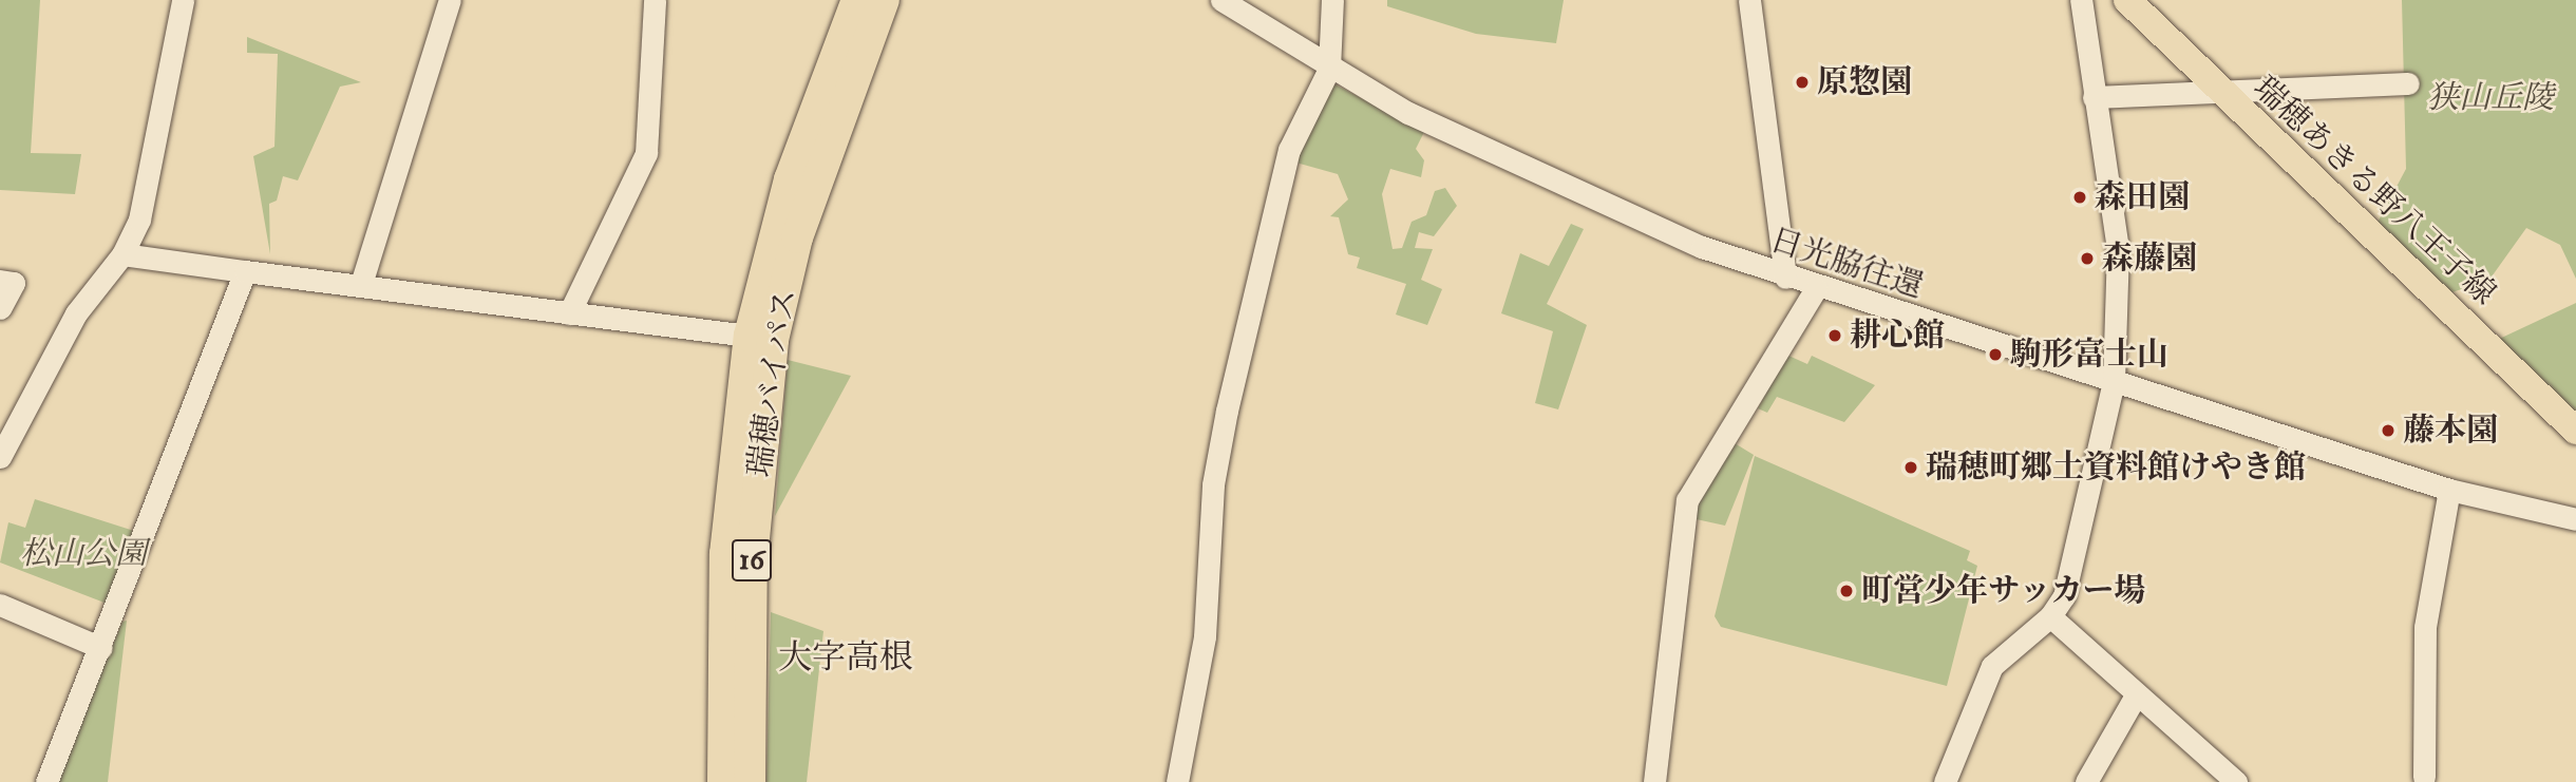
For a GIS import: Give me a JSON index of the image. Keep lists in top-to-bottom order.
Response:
{
  "streets": {
    "highway": ["瑞穂バイパス", "16"],
    "main road": ["瑞穂あきる野八王子線"],
    "street": ["日光脇往還"]
  },
  "districts": ["大字高根"],
  "parks": ["狭山丘陵", "松山公園"],
  "places": [
    "原惣園",
    "森田園",
    "森藤園",
    "耕心館",
    "駒形富士山",
    "藤本園",
    "瑞穂町郷土資料館けやき館",
    "町営少年サッカー場"
  ]
}
